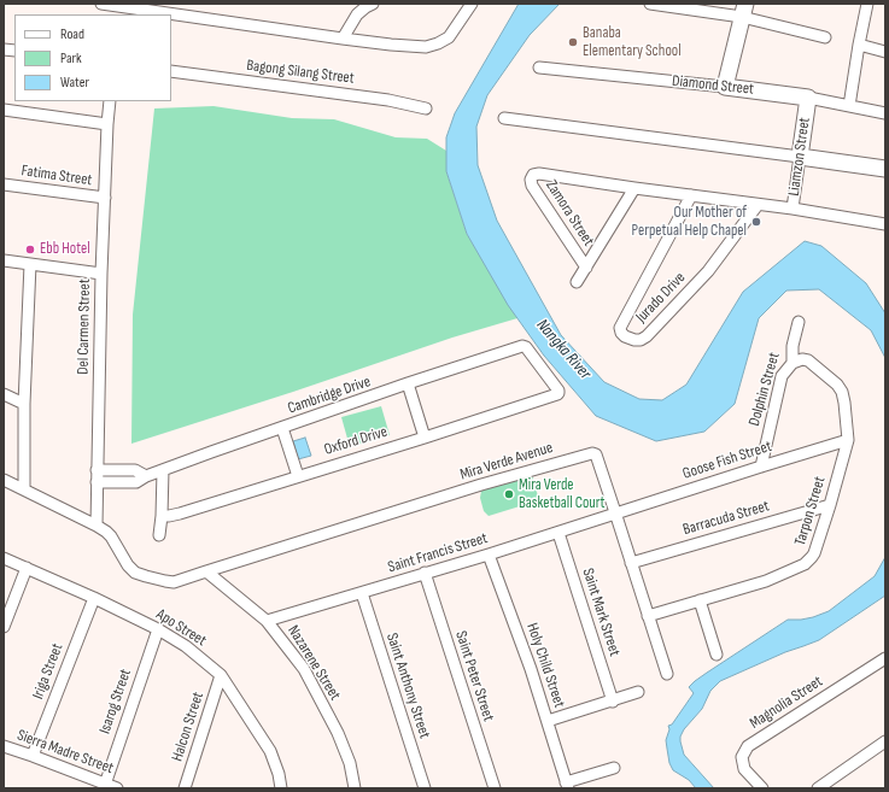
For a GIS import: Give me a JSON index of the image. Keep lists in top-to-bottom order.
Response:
{
  "streets": {
    "street": [
      "Bagong Silang Street",
      "Diamond Street",
      "Liamzon Street",
      "Fatima Street",
      "Zamora Street",
      "Jurado Drive",
      "Del Carmen Street",
      "Dolphin Street",
      "Cambridge Drive",
      "Oxford Drive",
      "Goose Fish Street",
      "Mira Verde Avenue",
      "Tarpon Street",
      "Barracuda Street",
      "Saint Francis Street",
      "Saint Mark Street",
      "Apo Street",
      "Nazarene Street",
      "Holy Child Street",
      "Iriga Street",
      "Saint Peter Street",
      "Saint Anthony Street",
      "Isarog Street",
      "Magnolia Street",
      "Halcon Street",
      "Sierra Madre Street"
    ]
  },
  "crossings": [
    ["Diamond Street", "Liamzon Street"],
    ["Fatima Street", "Del Carmen Street"],
    ["Del Carmen Street", "Cambridge Drive"],
    ["Dolphin Street", "Goose Fish Street"],
    ["Dolphin Street", "Tarpon Street"],
    ["Cambridge Drive", "Oxford Drive"],
    ["Goose Fish Street", "Mira Verde Avenue"],
    ["Goose Fish Street", "Tarpon Street"],
    ["Goose Fish Street", "Saint Francis Street"],
    ["Mira Verde Avenue", "Tarpon Street"],
    ["Mira Verde Avenue", "Barracuda Street"],
    ["Mira Verde Avenue", "Saint Francis Street"],
    ["Mira Verde Avenue", "Nazarene Street"],
    ["Tarpon Street", "Barracuda Street"],
    ["Saint Francis Street", "Saint Mark Street"],
    ["Saint Francis Street", "Nazarene Street"],
    ["Saint Francis Street", "Holy Child Street"],
    ["Saint Francis Street", "Saint Peter Street"],
    ["Saint Francis Street", "Saint Anthony Street"],
    ["Apo Street", "Iriga Street"],
    ["Apo Street", "Isarog Street"],
    ["Apo Street", "Halcon Street"],
    ["Iriga Street", "Sierra Madre Street"],
    ["Isarog Street", "Sierra Madre Street"]
  ],
  "water": ["Nangka River"],
  "places": [
    "Banaba Elementary School",
    "Our Mother of Perpetual Help Chapel",
    "Ebb Hotel",
    "Mira Verde Basketball Court"
  ],
  "legend": ["Road", "Park", "Water"]
}
